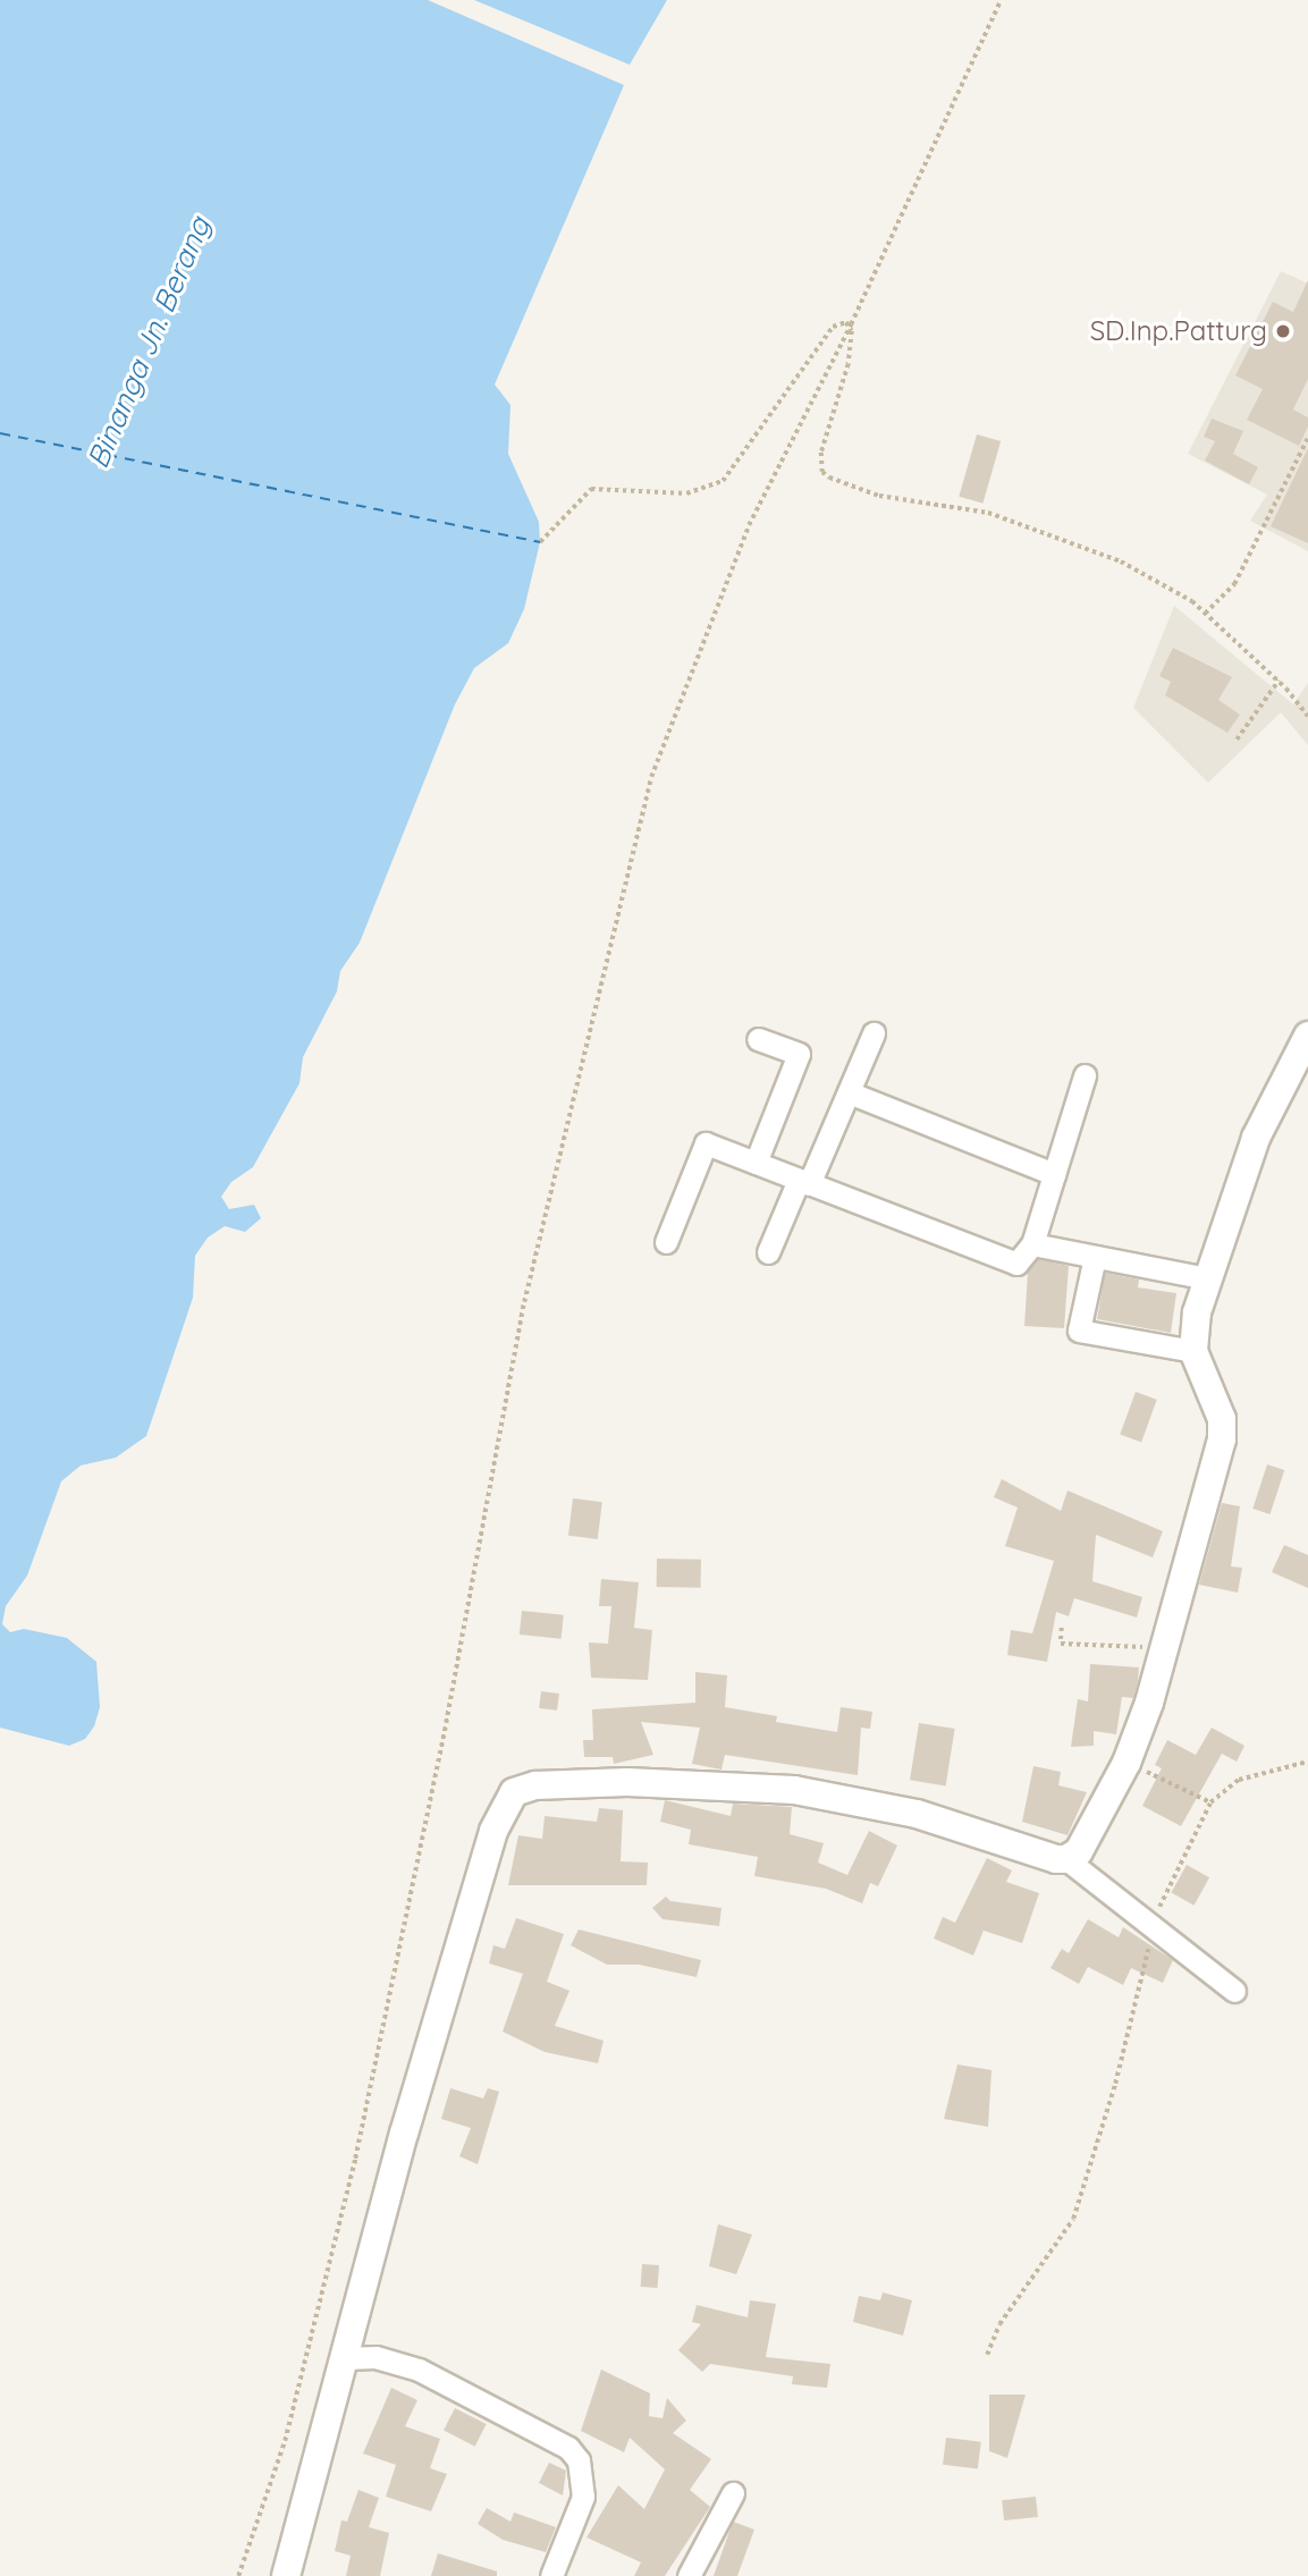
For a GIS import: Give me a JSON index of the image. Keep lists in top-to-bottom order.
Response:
{
  "water": ["Binanga Jn. Berang"],
  "places": ["SD.Inp.Patturg"]
}
